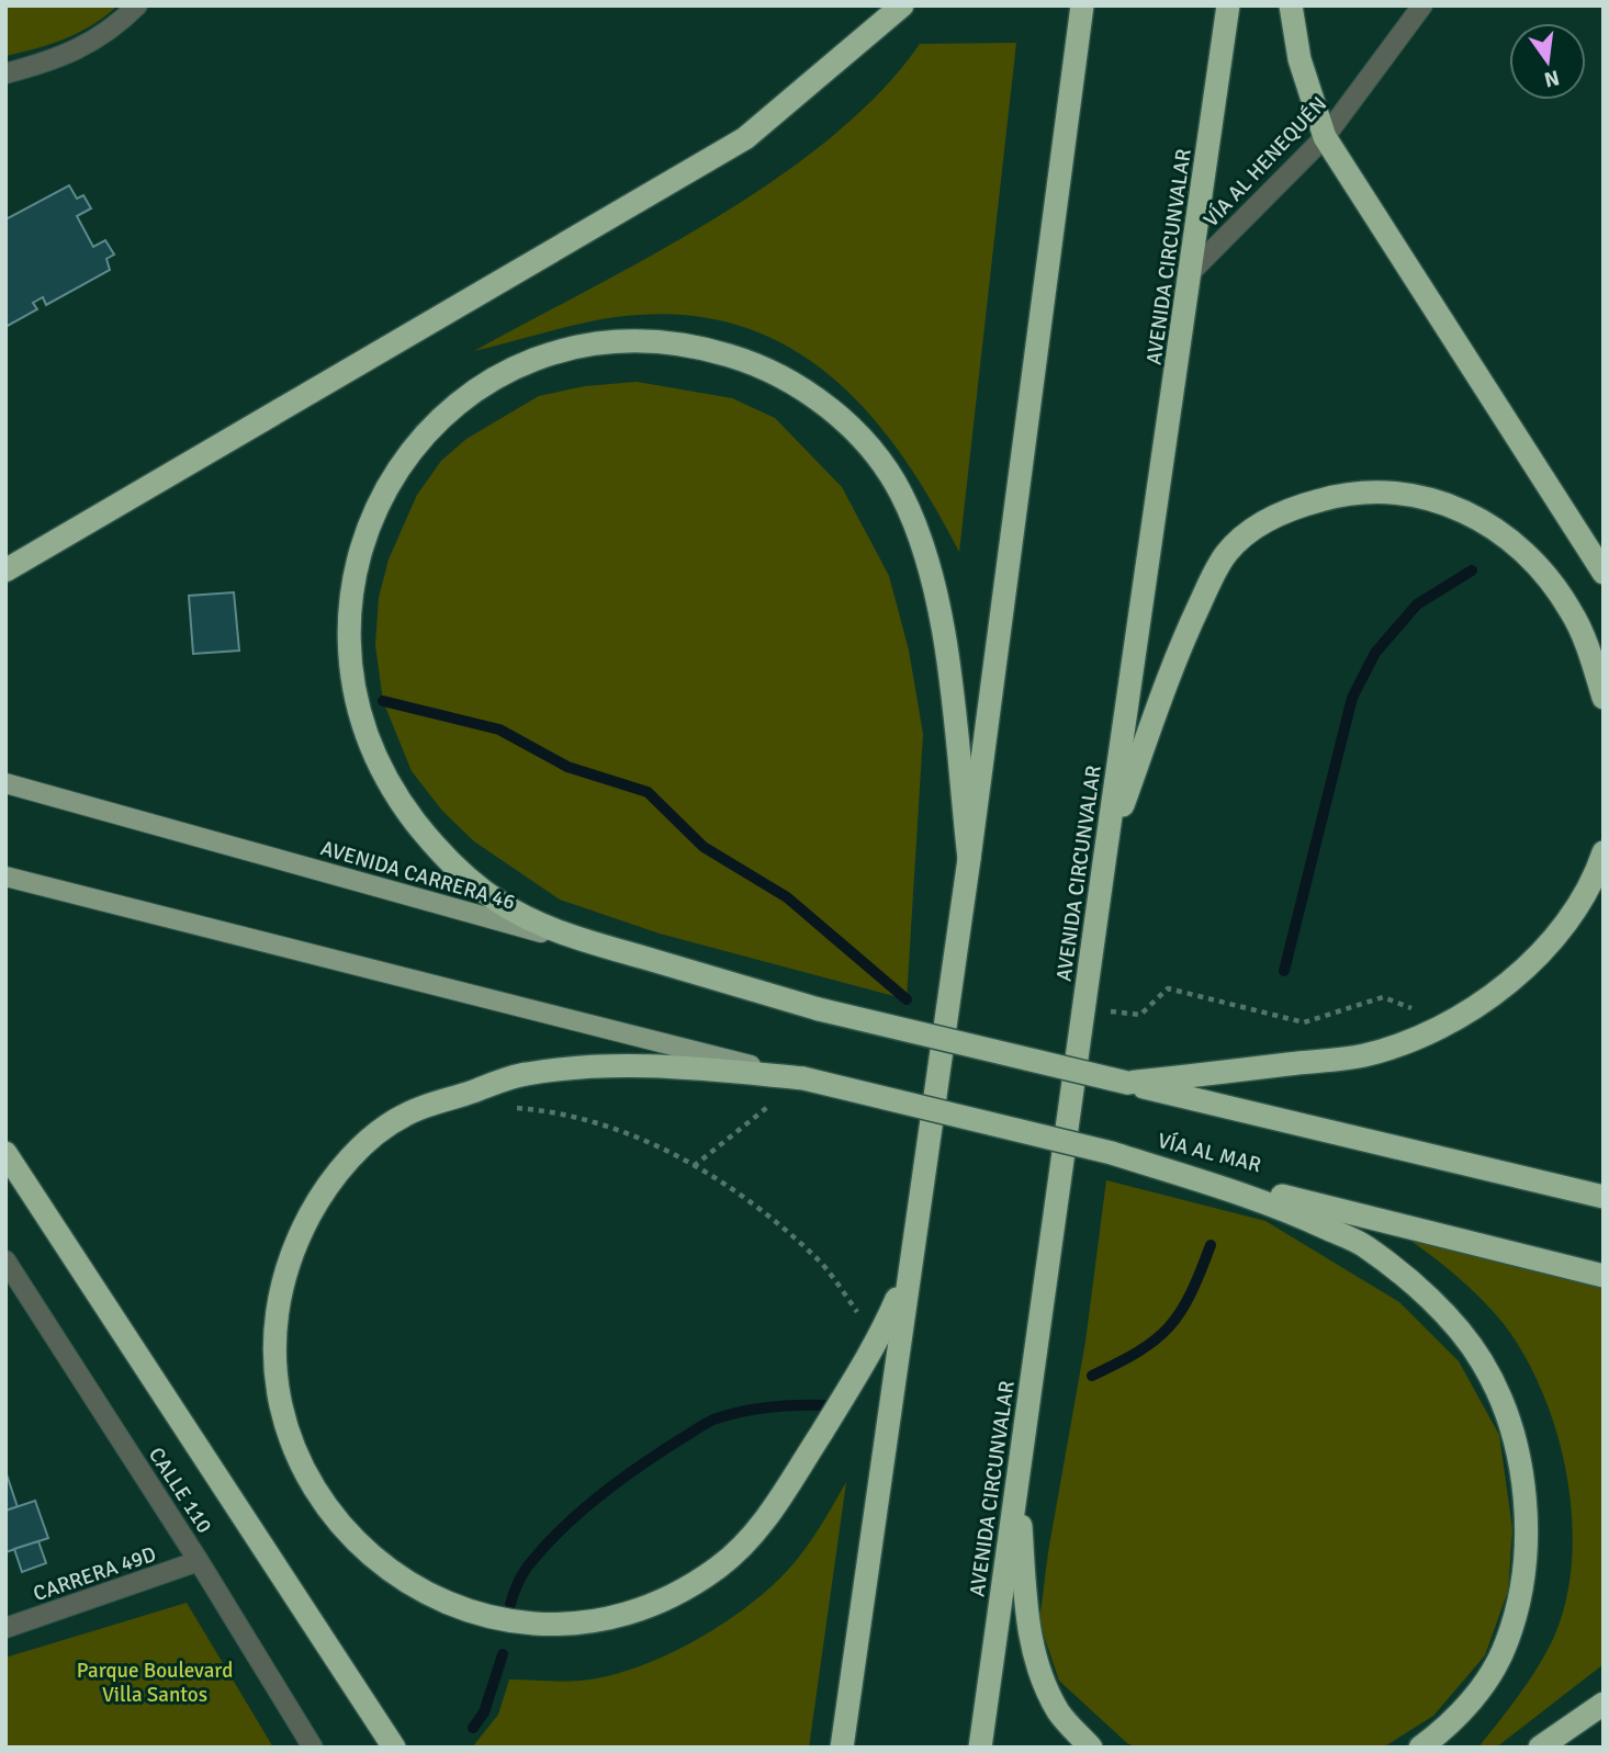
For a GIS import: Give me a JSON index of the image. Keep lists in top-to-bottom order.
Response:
{
  "streets": {
    "highway": ["AVENIDA CIRCUNVALAR", "VÍA AL MAR"],
    "main road": ["AVENIDA CARRERA 46"],
    "street": ["VÍA AL HENEQUÉN", "CALLE 110", "CARRERA 49D"]
  },
  "crossings": [
    ["VÍA AL HENEQUÉN", "AVENIDA CIRCUNVALAR"],
    ["CALLE 110", "CARRERA 49D"]
  ],
  "parks": ["Parque Boulevard Villa Santos"],
  "north": "bottom"
}
